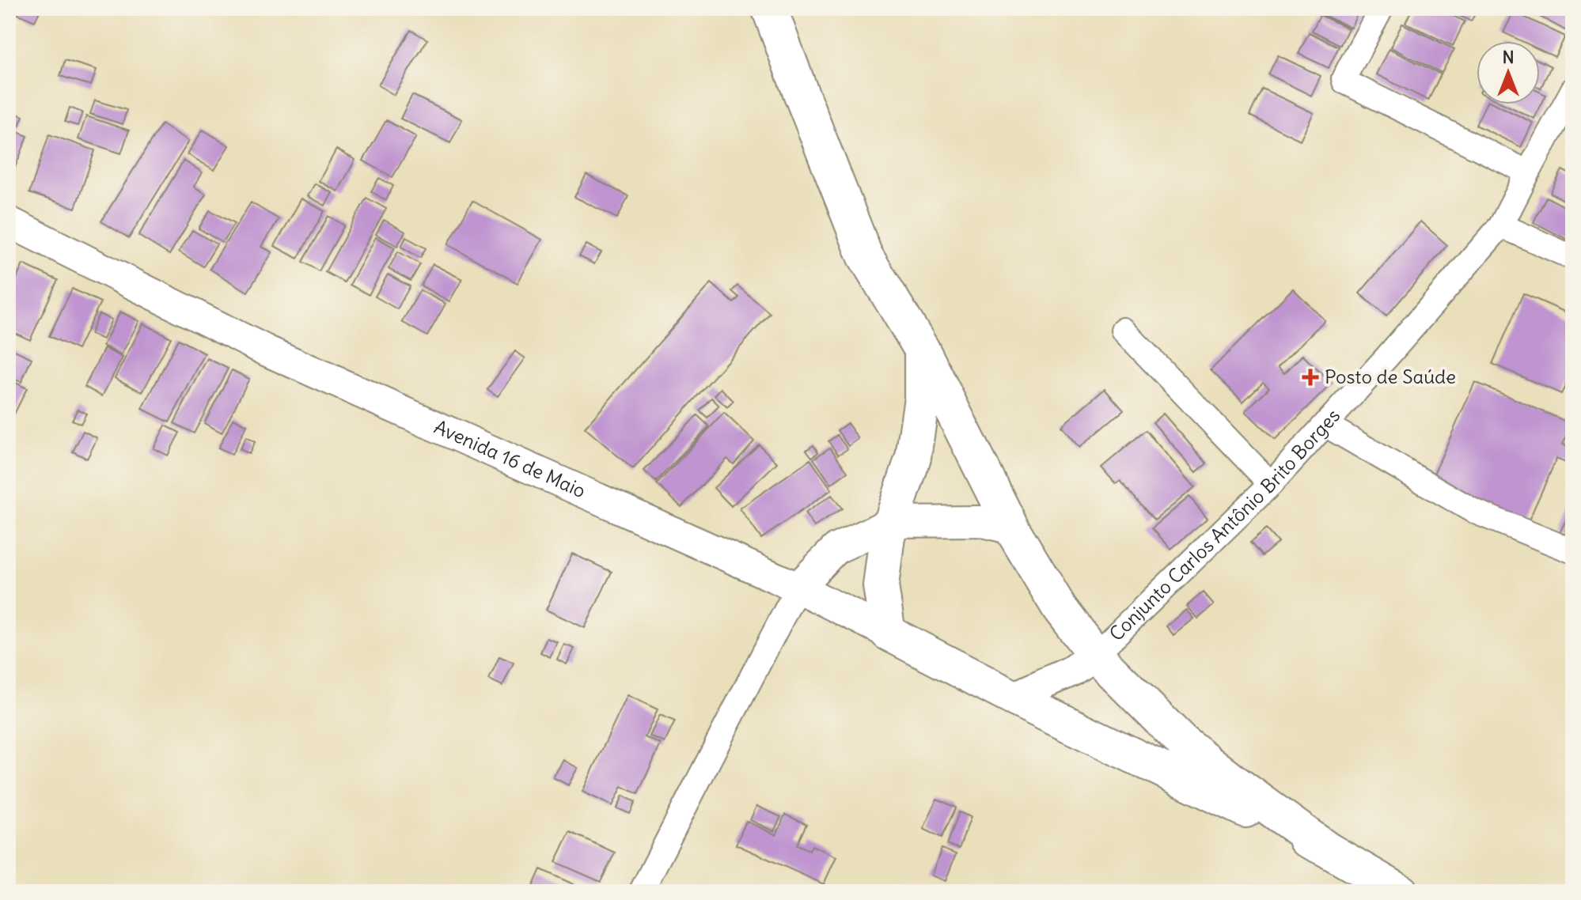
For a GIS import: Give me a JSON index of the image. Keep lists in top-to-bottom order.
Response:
{
  "streets": {
    "main road": ["Avenida 16 de Maio"],
    "street": ["Conjunto Carlos Antônio Brito Borges"]
  },
  "places": {
    "health": ["Posto de Saúde"]
  },
  "north": "top"
}
